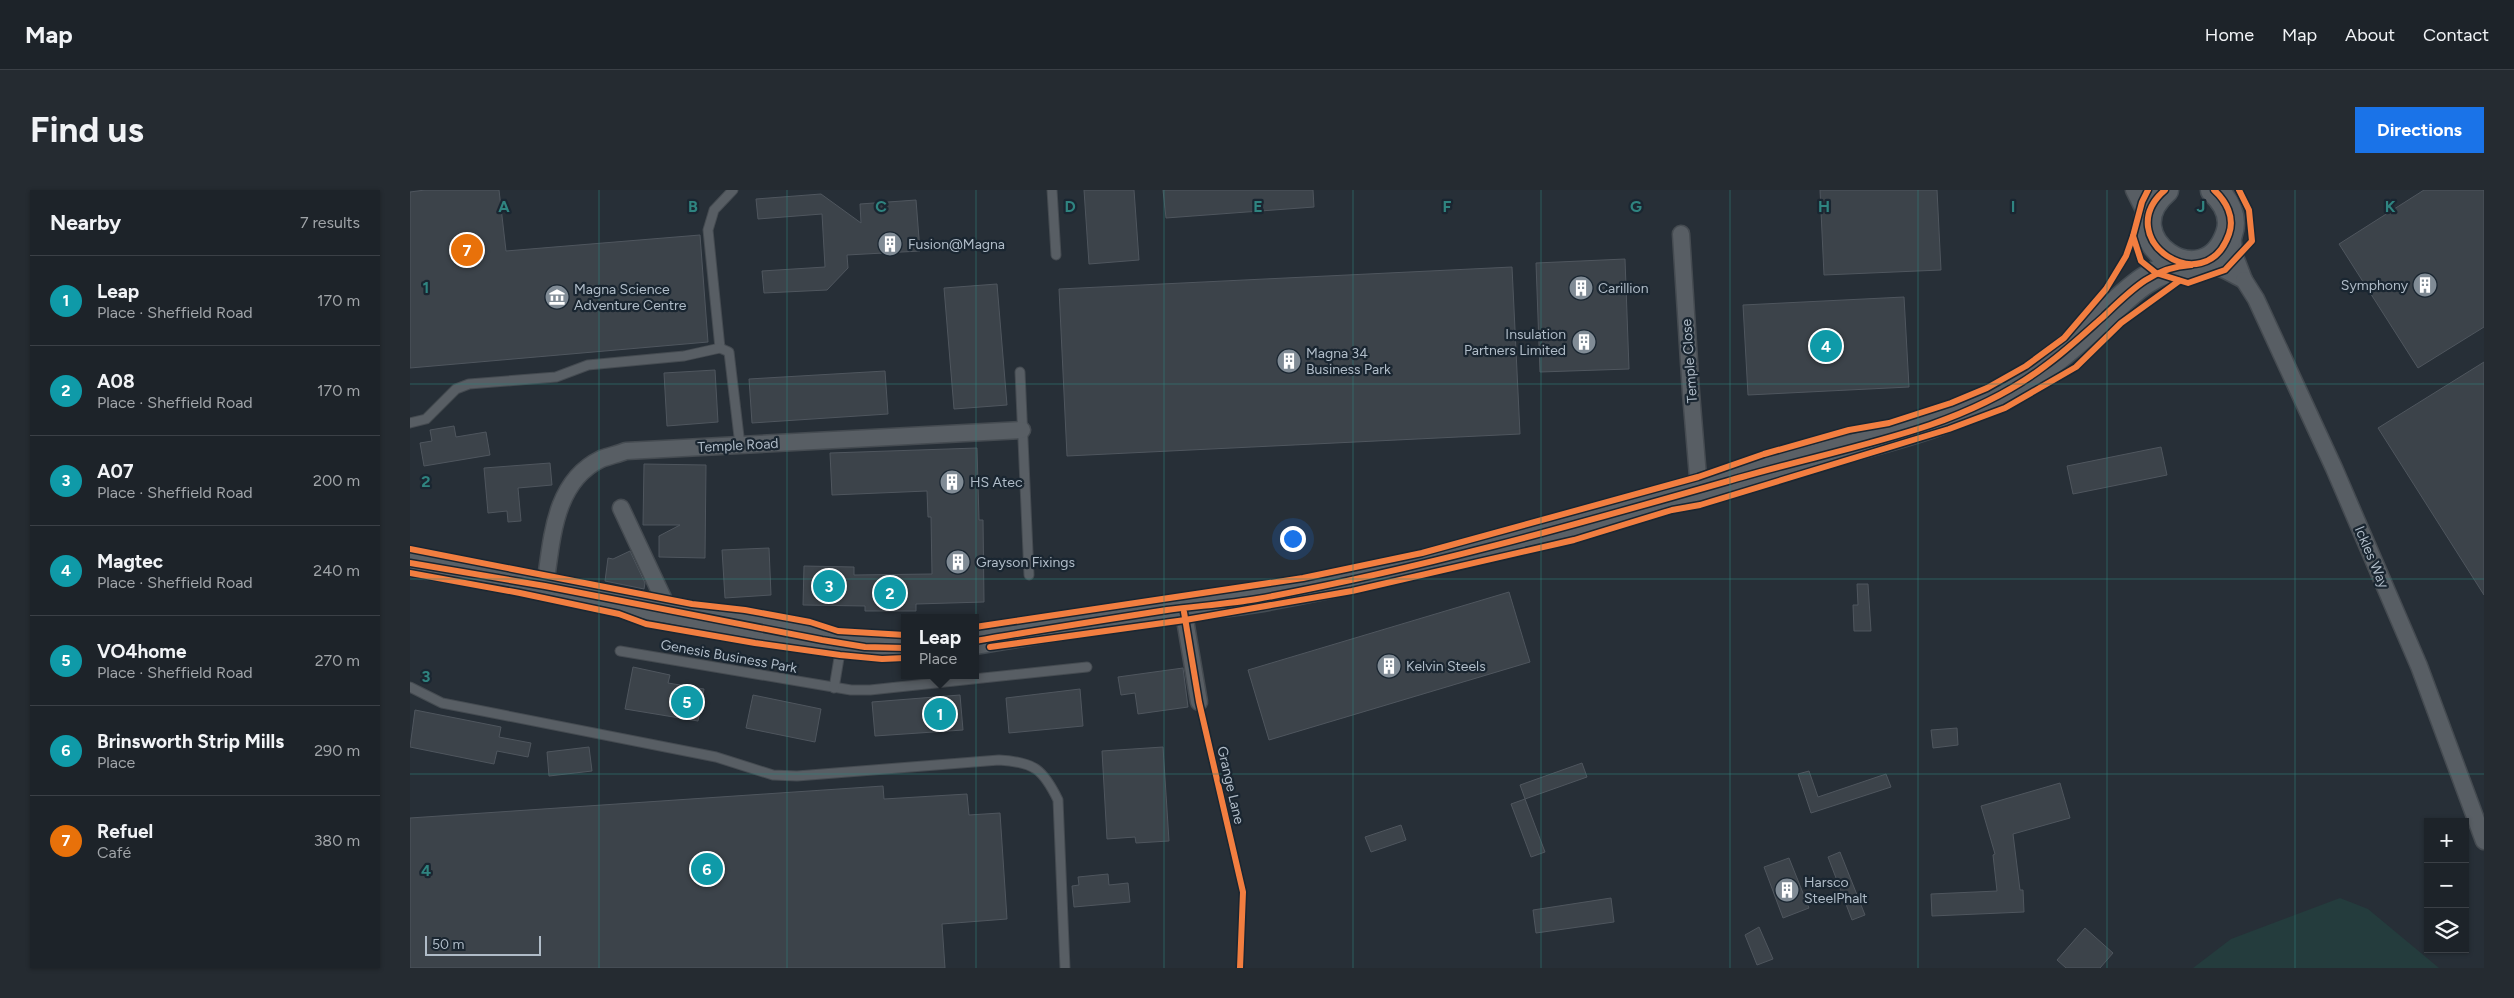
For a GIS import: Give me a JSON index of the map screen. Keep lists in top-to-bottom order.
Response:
{
  "streets": {
    "street": ["Temple Close", "Temple Road", "Ickles Way"],
    "lane": ["Genesis Business Park"],
    "cycle path": ["Grange Lane"]
  },
  "places": {
    "building": [
      "Fusion@Magna",
      "Symphony",
      "Carillion",
      "Insulation Partners Limited",
      "Magna 34 Business Park",
      "HS Atec",
      "Grayson Fixings",
      "Kelvin Steels",
      "Harsco SteelPhalt"
    ],
    "museum": ["Magna Science Adventure Centre"]
  },
  "scale_bar": "50 m",
  "page": {
    "header": "Map",
    "nav": [
      "Home",
      "Map",
      "About",
      "Contact"
    ],
    "buttons": "Directions",
    "title": "Find us",
    "heading": ["Nearby", "7 results"],
    "pins": [
      "7",
      "4",
      "3",
      "2",
      "5",
      "1",
      "6"
    ],
    "list": [
      {
        "mark": "1",
        "name": "Leap",
        "note": "Place · Sheffield Road",
        "value": "170 m"
      },
      {
        "mark": "2",
        "name": "A08",
        "note": "Place · Sheffield Road",
        "value": "170 m"
      },
      {
        "mark": "3",
        "name": "A07",
        "note": "Place · Sheffield Road",
        "value": "200 m"
      },
      {
        "mark": "4",
        "name": "Magtec",
        "note": "Place · Sheffield Road",
        "value": "240 m"
      },
      {
        "mark": "5",
        "name": "VO4home",
        "note": "Place · Sheffield Road",
        "value": "270 m"
      },
      {
        "mark": "6",
        "name": "Brinsworth Strip Mills",
        "note": "Place",
        "value": "290 m"
      },
      {
        "mark": "7",
        "name": "Refuel",
        "note": "Café",
        "value": "380 m"
      }
    ],
    "popup": ["Leap", "Place"],
    "map_buttons": ["+", "−"],
    "scale": "50 m"
  },
  "grid": {
    "columns": [
      "A",
      "B",
      "C",
      "D",
      "E",
      "F",
      "G",
      "H",
      "I",
      "J",
      "K"
    ],
    "rows": [
      "1",
      "2",
      "3",
      "4"
    ]
  }
}
